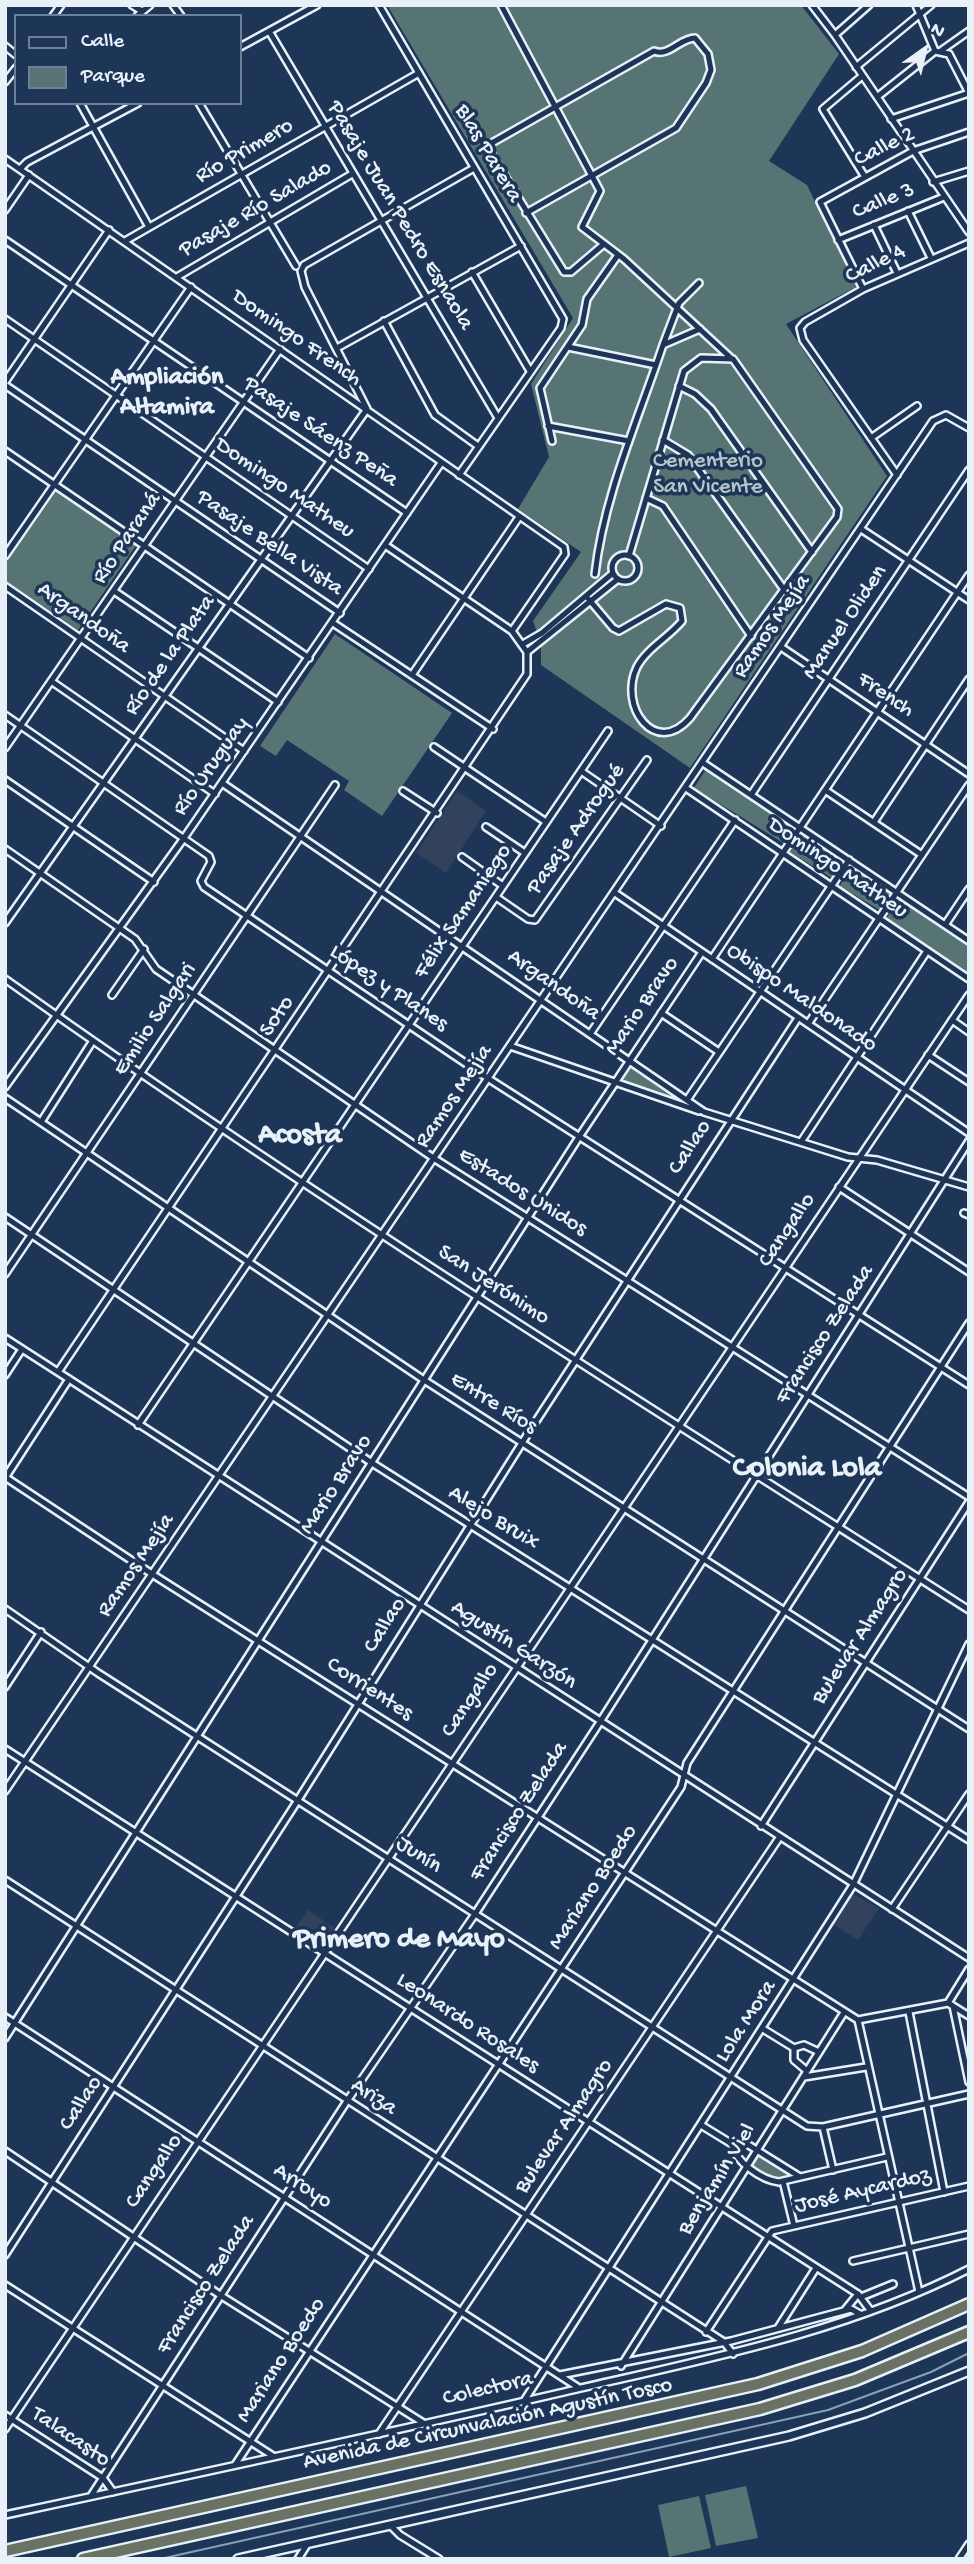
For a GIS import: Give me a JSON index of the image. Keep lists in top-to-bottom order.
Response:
{
  "streets": {
    "highway": ["Avenida de Circunvalación Agustín Tosco"],
    "street": [
      "Calle 2",
      "Río Primero",
      "Blas Parera",
      "Calle 3",
      "Pasaje Río Salado",
      "Pasaje Juan Pedro Esnaola",
      "Calle 4",
      "Domingo French",
      "Pasaje Sáenz Peña",
      "Domingo Matheu",
      "Río Paraná",
      "Pasaje Bella Vista",
      "Argandoña",
      "Manuel Oliden",
      "Ramos Mejía",
      "Río de la Plata",
      "French",
      "Río Uruguay",
      "Pasaje Adrogué",
      "Félix Samaniego",
      "López y Planes",
      "Obispo Maldonado",
      "Mario Bravo",
      "Soto",
      "Emilio Salgari",
      "Callao",
      "Estados Unidos",
      "Cangallo",
      "San Jerónimo",
      "Francisco Zelada",
      "Entre Ríos",
      "Alejo Bruix",
      "Bulevar Almagro",
      "Agustín Garzón",
      "Corrientes",
      "Junín",
      "Mariano Boedo",
      "Lola Mora",
      "Leonardo Rosales",
      "Ariza",
      "Benjamín Viel",
      "Arroyo",
      "José Aycardoz",
      "Colectora",
      "Talacasto"
    ]
  },
  "crossings": [
    ["Calle 2", "Calle 3"],
    ["Río Primero", "Blas Parera"],
    ["Río Primero", "Pasaje Juan Pedro Esnaola"],
    ["Río Primero", "Domingo French"],
    ["Pasaje Río Salado", "Pasaje Juan Pedro Esnaola"],
    ["Pasaje Río Salado", "Domingo French"],
    ["Domingo French", "Domingo Matheu"],
    ["Domingo French", "Río Paraná"],
    ["Domingo French", "Río de la Plata"],
    ["Domingo French", "Río Uruguay"],
    ["Pasaje Sáenz Peña", "Río Paraná"],
    ["Pasaje Sáenz Peña", "Río de la Plata"],
    ["Pasaje Sáenz Peña", "Río Uruguay"],
    ["Domingo Matheu", "Río Paraná"],
    ["Domingo Matheu", "Manuel Oliden"],
    ["Domingo Matheu", "Ramos Mejía"],
    ["Domingo Matheu", "Río de la Plata"],
    ["Domingo Matheu", "Río Uruguay"],
    ["Domingo Matheu", "Mario Bravo"],
    ["Domingo Matheu", "Soto"],
    ["Río Paraná", "Pasaje Bella Vista"],
    ["Río Paraná", "Argandoña"],
    ["Río Paraná", "López y Planes"],
    ["Pasaje Bella Vista", "Río de la Plata"],
    ["Pasaje Bella Vista", "Río Uruguay"],
    ["Pasaje Bella Vista", "Soto"],
    ["Argandoña", "Ramos Mejía"],
    ["Argandoña", "Río de la Plata"],
    ["Argandoña", "Río Uruguay"],
    ["Argandoña", "Félix Samaniego"],
    ["Argandoña", "Mario Bravo"],
    ["Argandoña", "Soto"],
    ["Argandoña", "Emilio Salgari"],
    ["Argandoña", "Callao"],
    ["Argandoña", "Cangallo"],
    ["Argandoña", "Francisco Zelada"],
    ["Manuel Oliden", "French"],
    ["Ramos Mejía", "French"],
    ["Ramos Mejía", "López y Planes"],
    ["Ramos Mejía", "Obispo Maldonado"],
    ["Ramos Mejía", "Estados Unidos"],
    ["Ramos Mejía", "San Jerónimo"],
    ["Ramos Mejía", "Entre Ríos"],
    ["Ramos Mejía", "Alejo Bruix"],
    ["Ramos Mejía", "Agustín Garzón"],
    ["Ramos Mejía", "Corrientes"],
    ["Ramos Mejía", "Junín"],
    ["Ramos Mejía", "Leonardo Rosales"],
    ["Río de la Plata", "López y Planes"],
    ["Río de la Plata", "Estados Unidos"],
    ["French", "Mario Bravo"],
    ["Río Uruguay", "López y Planes"],
    ["Río Uruguay", "Estados Unidos"],
    ["Río Uruguay", "San Jerónimo"],
    ["Pasaje Adrogué", "Félix Samaniego"],
    ["Félix Samaniego", "López y Planes"],
    ["Félix Samaniego", "Estados Unidos"],
    ["Félix Samaniego", "San Jerónimo"],
    ["Félix Samaniego", "Entre Ríos"],
    ["Félix Samaniego", "Alejo Bruix"],
    ["Félix Samaniego", "Agustín Garzón"],
    ["López y Planes", "Mario Bravo"],
    ["López y Planes", "Soto"],
    ["López y Planes", "Emilio Salgari"],
    ["López y Planes", "Callao"],
    ["López y Planes", "Cangallo"],
    ["López y Planes", "Francisco Zelada"],
    ["López y Planes", "Mariano Boedo"],
    ["Obispo Maldonado", "Mario Bravo"],
    ["Obispo Maldonado", "Callao"],
    ["Obispo Maldonado", "Cangallo"],
    ["Mario Bravo", "Estados Unidos"],
    ["Mario Bravo", "San Jerónimo"],
    ["Mario Bravo", "Entre Ríos"],
    ["Mario Bravo", "Alejo Bruix"],
    ["Mario Bravo", "Agustín Garzón"],
    ["Mario Bravo", "Corrientes"],
    ["Mario Bravo", "Junín"],
    ["Mario Bravo", "Leonardo Rosales"],
    ["Mario Bravo", "Ariza"],
    ["Mario Bravo", "Arroyo"],
    ["Soto", "Estados Unidos"],
    ["Soto", "San Jerónimo"],
    ["Soto", "Entre Ríos"],
    ["Soto", "Alejo Bruix"],
    ["Soto", "Agustín Garzón"],
    ["Emilio Salgari", "Estados Unidos"],
    ["Emilio Salgari", "San Jerónimo"],
    ["Emilio Salgari", "Entre Ríos"],
    ["Emilio Salgari", "Alejo Bruix"],
    ["Callao", "Estados Unidos"],
    ["Callao", "San Jerónimo"],
    ["Callao", "Entre Ríos"],
    ["Callao", "Alejo Bruix"],
    ["Callao", "Agustín Garzón"],
    ["Callao", "Corrientes"],
    ["Callao", "Junín"],
    ["Callao", "Leonardo Rosales"],
    ["Callao", "Ariza"],
    ["Callao", "Arroyo"],
    ["Estados Unidos", "Cangallo"],
    ["Estados Unidos", "Francisco Zelada"],
    ["Estados Unidos", "Bulevar Almagro"],
    ["Estados Unidos", "Mariano Boedo"],
    ["Cangallo", "San Jerónimo"],
    ["Cangallo", "Entre Ríos"],
    ["Cangallo", "Alejo Bruix"],
    ["Cangallo", "Agustín Garzón"],
    ["Cangallo", "Corrientes"],
    ["Cangallo", "Junín"],
    ["Cangallo", "Leonardo Rosales"],
    ["Cangallo", "Ariza"],
    ["Cangallo", "Arroyo"],
    ["Cangallo", "Talacasto"],
    ["San Jerónimo", "Francisco Zelada"],
    ["San Jerónimo", "Bulevar Almagro"],
    ["San Jerónimo", "Mariano Boedo"],
    ["Francisco Zelada", "Entre Ríos"],
    ["Francisco Zelada", "Alejo Bruix"],
    ["Francisco Zelada", "Agustín Garzón"],
    ["Francisco Zelada", "Corrientes"],
    ["Francisco Zelada", "Junín"],
    ["Francisco Zelada", "Leonardo Rosales"],
    ["Francisco Zelada", "Ariza"],
    ["Francisco Zelada", "Arroyo"],
    ["Francisco Zelada", "Colectora"],
    ["Francisco Zelada", "Talacasto"],
    ["Entre Ríos", "Bulevar Almagro"],
    ["Entre Ríos", "Mariano Boedo"],
    ["Entre Ríos", "Lola Mora"],
    ["Alejo Bruix", "Bulevar Almagro"],
    ["Alejo Bruix", "Mariano Boedo"],
    ["Alejo Bruix", "Lola Mora"],
    ["Bulevar Almagro", "Agustín Garzón"],
    ["Bulevar Almagro", "Corrientes"],
    ["Bulevar Almagro", "Junín"],
    ["Bulevar Almagro", "Leonardo Rosales"],
    ["Bulevar Almagro", "Ariza"],
    ["Bulevar Almagro", "Arroyo"],
    ["Bulevar Almagro", "Colectora"],
    ["Agustín Garzón", "Mariano Boedo"],
    ["Agustín Garzón", "Lola Mora"],
    ["Corrientes", "Mariano Boedo"],
    ["Corrientes", "Lola Mora"],
    ["Corrientes", "Benjamín Viel"],
    ["Junín", "Mariano Boedo"],
    ["Junín", "Lola Mora"],
    ["Junín", "Benjamín Viel"],
    ["Mariano Boedo", "Leonardo Rosales"],
    ["Mariano Boedo", "Ariza"],
    ["Mariano Boedo", "Arroyo"],
    ["Mariano Boedo", "Colectora"],
    ["Lola Mora", "Leonardo Rosales"],
    ["Lola Mora", "Ariza"],
    ["Lola Mora", "Arroyo"],
    ["Lola Mora", "Colectora"],
    ["Leonardo Rosales", "Benjamín Viel"],
    ["Leonardo Rosales", "José Aycardoz"],
    ["Leonardo Rosales", "Colectora"],
    ["Ariza", "Benjamín Viel"],
    ["Ariza", "Colectora"],
    ["Arroyo", "Colectora"],
    ["Colectora", "Talacasto"]
  ],
  "districts": [
    "Ampliación Altamira",
    "Acosta",
    "Colonia Lola",
    "Primero de Mayo"
  ],
  "parks": ["Cementerio San Vicente"],
  "legend": ["Calle", "Parque"],
  "north": "top right"
}
